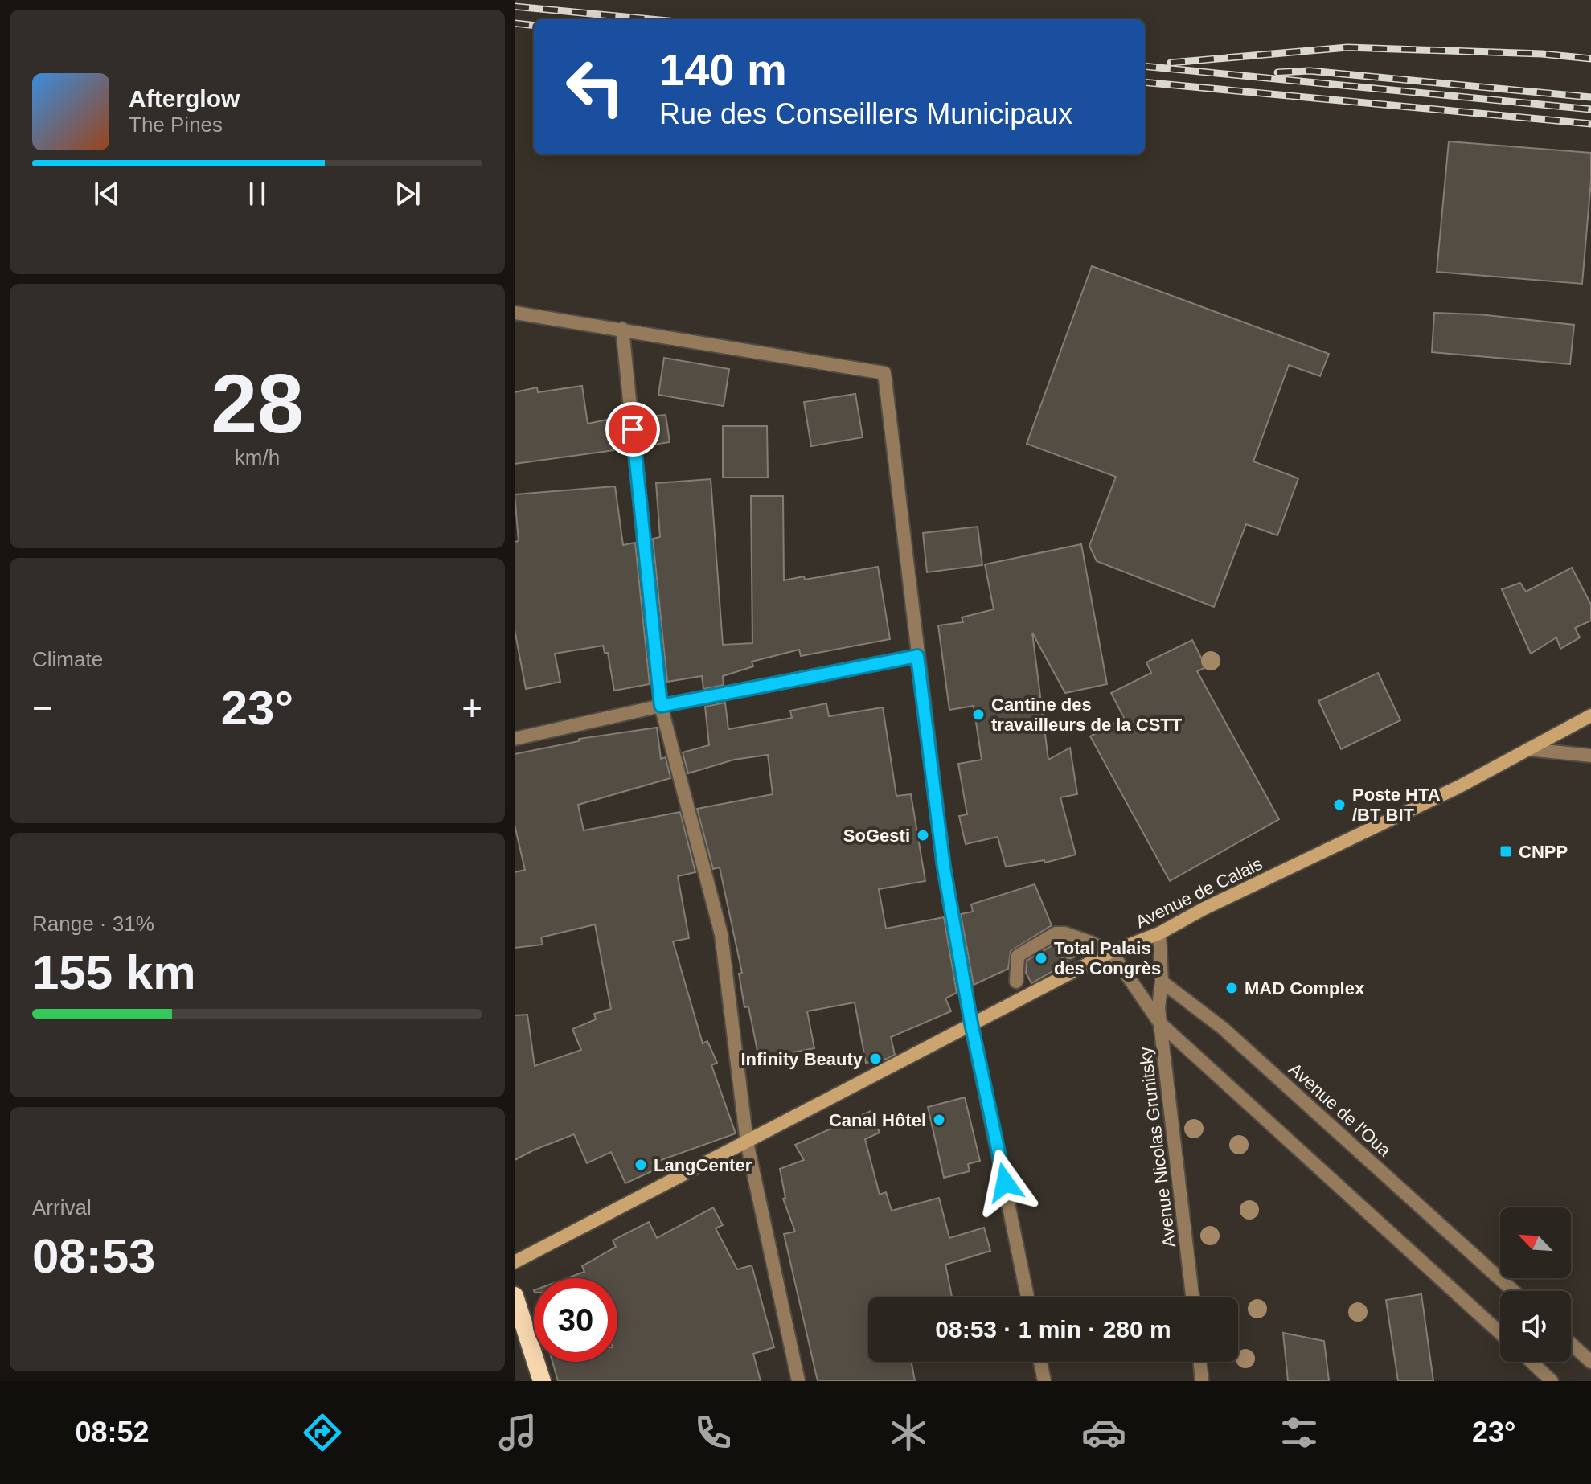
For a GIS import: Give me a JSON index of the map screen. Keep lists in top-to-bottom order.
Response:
{
  "streets": {
    "main road": ["Avenue de Calais"],
    "street": ["Avenue de l'Oua", "Avenue Nicolas Grunitsky"]
  },
  "crossings": [
    ["Avenue de l'Oua", "Avenue Nicolas Grunitsky"]
  ],
  "places": {
    "other": [
      "Cantine des travailleurs de la CSTT",
      "Poste HTA /BT BIT",
      "SoGesti",
      "Total Palais des Congrès",
      "MAD Complex",
      "Infinity Beauty",
      "Canal Hôtel",
      "LangCenter"
    ],
    "transit": ["CNPP"]
  },
  "north": "top left",
  "page": {
    "turn": ["140 m", "Rue des Conseillers Municipaux"],
    "song": ["Afterglow", "The Pines"],
    "tile": [
      ["28", "km/h"],
      "Climate",
      ["Range · 31%", "155 km"],
      ["Arrival", "08:53"]
    ],
    "heat": ["−", "23°", "+"],
    "limit": "30",
    "trip": "08:53 · 1 min · 280 m",
    "tabs": ["08:52", "23°"]
  }
}
